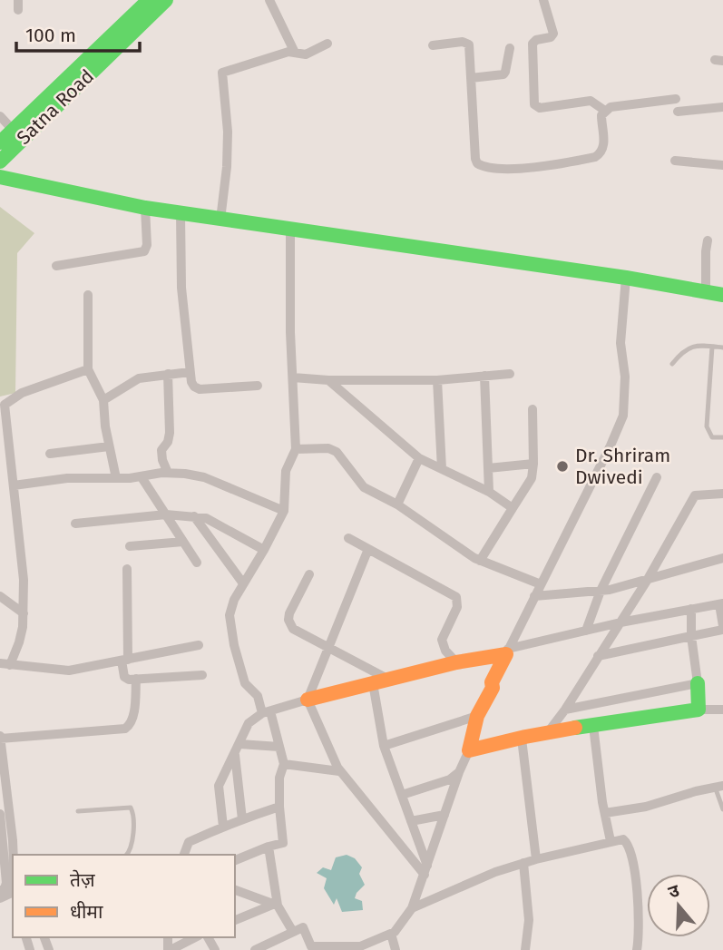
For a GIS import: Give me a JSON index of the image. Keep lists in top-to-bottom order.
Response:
{
  "streets": {
    "street": ["Satna Road"]
  },
  "places": ["Dr. Shriram Dwivedi"],
  "legend": ["तेज़", "धीमा"],
  "scale_bar": "100 m",
  "north": "top"
}
